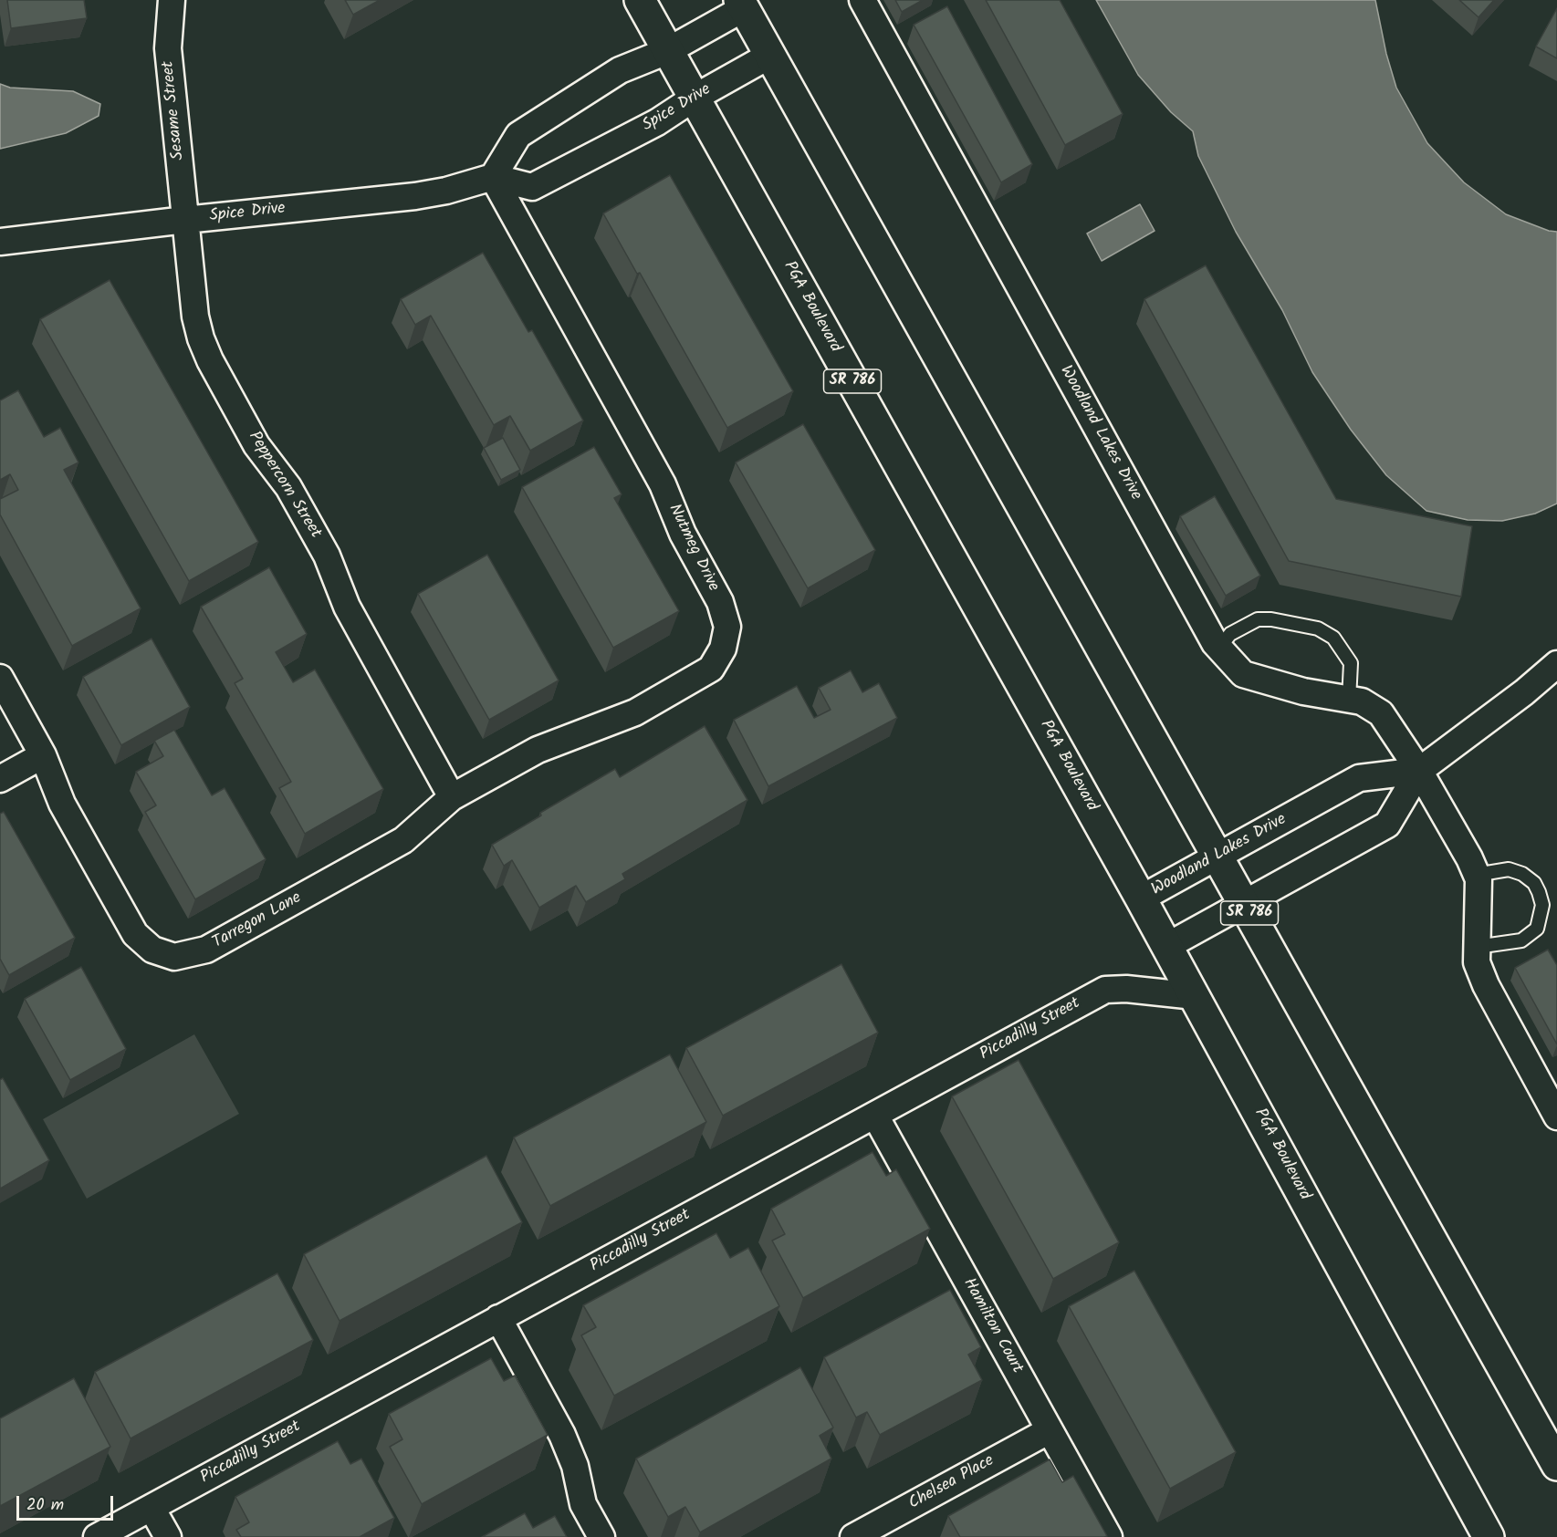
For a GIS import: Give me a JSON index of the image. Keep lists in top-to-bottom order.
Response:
{
  "streets": {
    "main road": ["PGA Boulevard", "SR 786"],
    "street": [
      "Spice Drive",
      "Sesame Street",
      "Woodland Lakes Drive",
      "Peppercorn Street",
      "Nutmeg Drive",
      "Tarregon Lane",
      "Piccadilly Street",
      "Hamilton Court",
      "Chelsea Place"
    ]
  },
  "crossings": [
    ["Spice Drive", "Sesame Street"],
    ["Spice Drive", "PGA Boulevard"],
    ["Spice Drive", "SR 786"],
    ["Spice Drive", "Peppercorn Street"],
    ["Spice Drive", "Nutmeg Drive"],
    ["Sesame Street", "Peppercorn Street"],
    ["PGA Boulevard", "Woodland Lakes Drive"],
    ["PGA Boulevard", "Piccadilly Street"],
    ["SR 786", "Woodland Lakes Drive"],
    ["Peppercorn Street", "Nutmeg Drive"],
    ["Peppercorn Street", "Tarregon Lane"],
    ["Nutmeg Drive", "Tarregon Lane"],
    ["Piccadilly Street", "Hamilton Court"],
    ["Hamilton Court", "Chelsea Place"]
  ],
  "scale_bar": "20 m"
}
